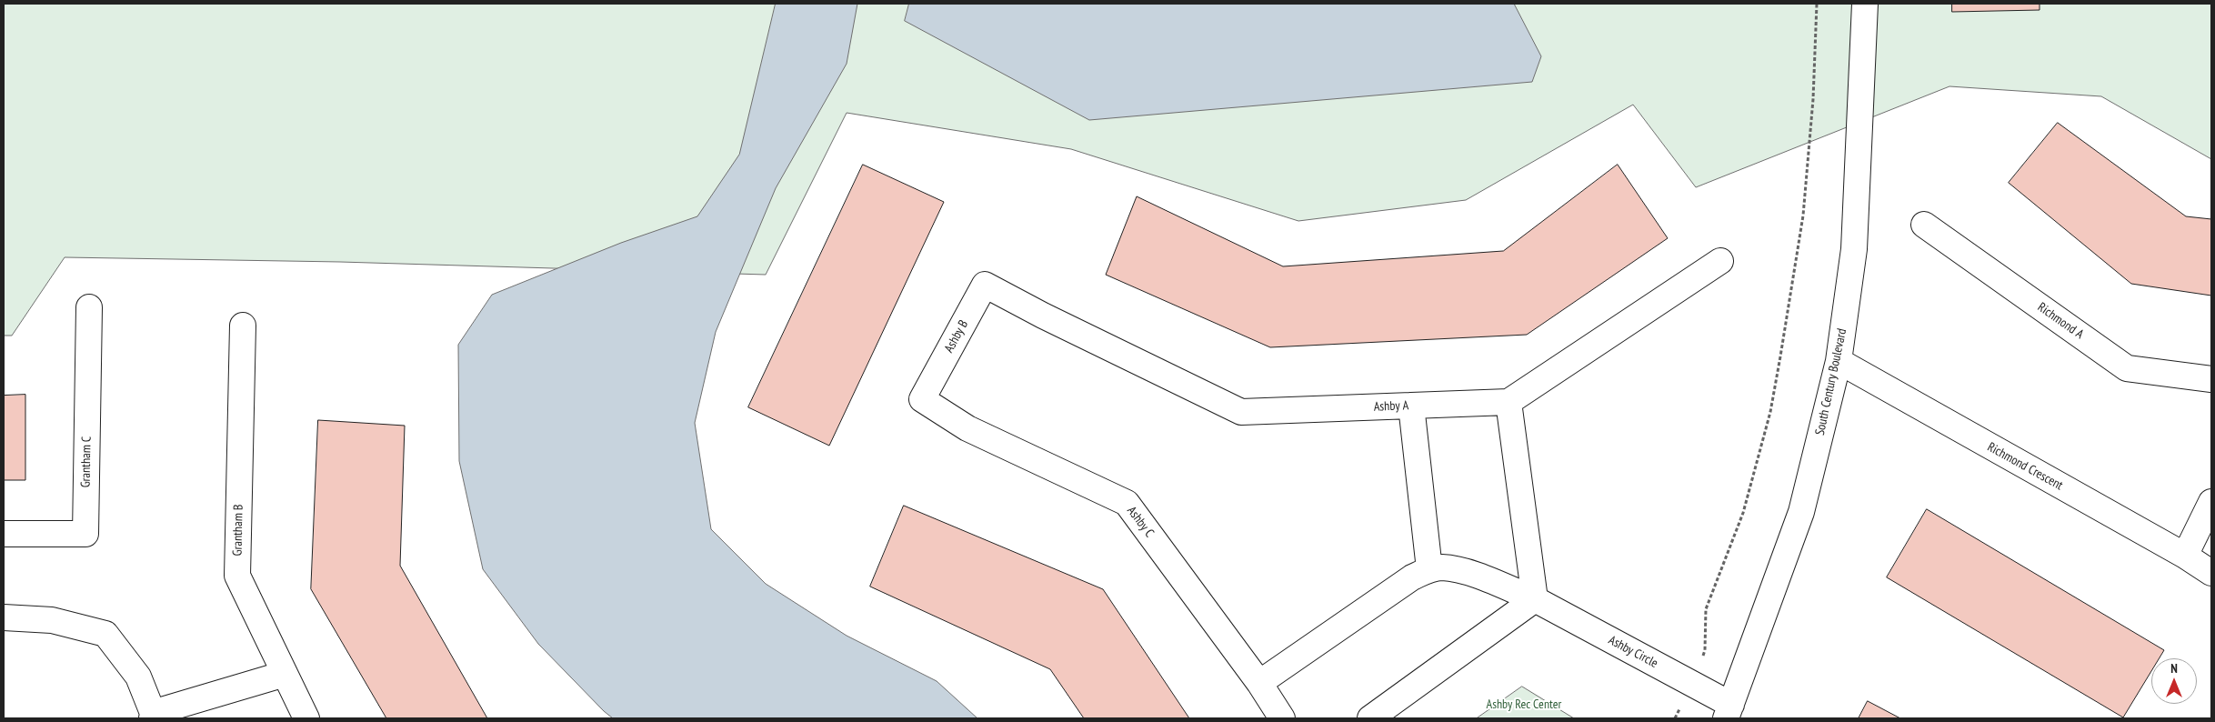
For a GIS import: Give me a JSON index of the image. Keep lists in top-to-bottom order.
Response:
{
  "streets": {
    "street": [
      "Richmond A",
      "Ashby B",
      "South Century Boulevard",
      "Ashby A",
      "Grantham C",
      "Richmond Crescent",
      "Ashby C",
      "Grantham B",
      "Ashby Circle"
    ]
  },
  "crossings": [
    ["Ashby B", "Ashby A"],
    ["Ashby B", "Ashby C"],
    ["South Century Boulevard", "Richmond Crescent"],
    ["South Century Boulevard", "Ashby Circle"]
  ],
  "parks": ["Ashby Rec Center"],
  "north": "top"
}
